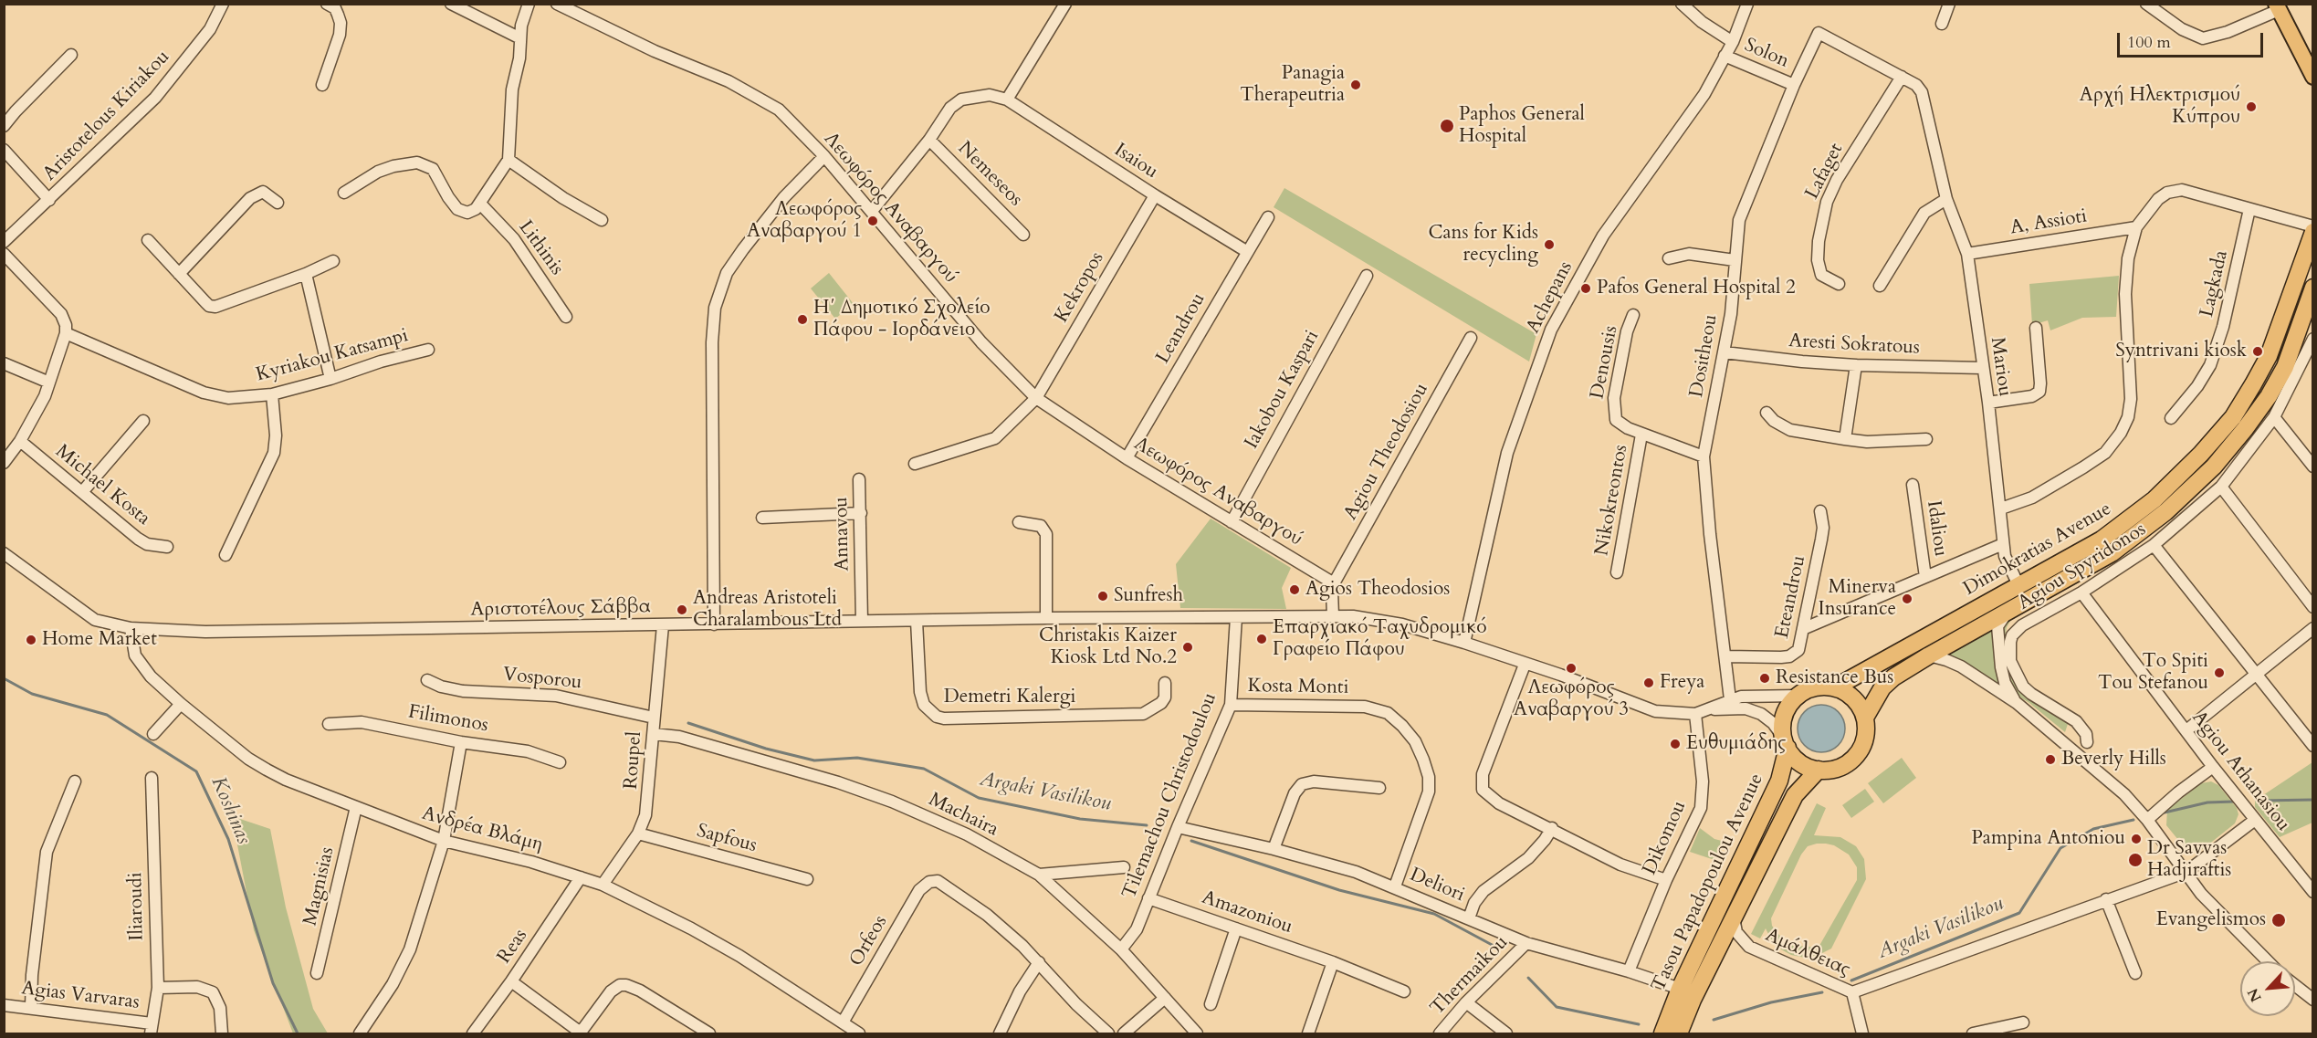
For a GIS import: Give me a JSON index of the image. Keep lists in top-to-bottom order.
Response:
{
  "streets": {
    "highway": ["Dimokratias Avenue", "Tasou Papadopoulou Avenue"],
    "street": [
      "Solon",
      "Aristotelous Kiriakou",
      "Isaiou",
      "Lafaget",
      "Nemeseos",
      "Λεωφόρος Αναβαργού",
      "A, Assioti",
      "Lithinis",
      "Lagkada",
      "Kekropos",
      "Achepans",
      "Leandrou",
      "Aresti Sokratous",
      "Kyriakou Katsampi",
      "Dositheou",
      "Denousis",
      "Mariou",
      "Iakobou Kaspari",
      "Agiou Theodosiou",
      "Michael Kosta",
      "Nikokreontos",
      "Idaliou",
      "Annavou",
      "Agiou Spyridonos",
      "Eteandrou",
      "Αριστοτέλους Σάββα",
      "Vosporou",
      "Kosta Monti",
      "Demetri Kalergi",
      "Filimonos",
      "Roupel",
      "Agiou Athanasiou",
      "Tilemachou Christodoulou",
      "Machaira",
      "Ανδρέα Βλάμη",
      "Dikomou",
      "Sapfous",
      "Deliori",
      "Magnisias",
      "Iliaroudi",
      "Amazoniou",
      "Orfeos",
      "Reas",
      "Αμάλθειας",
      "Thermaikou",
      "Agias Varvaras"
    ]
  },
  "crossings": [
    ["Solon", "Achepans"],
    ["Solon", "Dositheou"],
    ["Isaiou", "Kekropos"],
    ["Isaiou", "Leandrou"],
    ["Lafaget", "Dositheou"],
    ["Lafaget", "Mariou"],
    ["Λεωφόρος Αναβαργού", "Kekropos"],
    ["Λεωφόρος Αναβαργού", "Leandrou"],
    ["Λεωφόρος Αναβαργού", "Iakobou Kaspari"],
    ["Λεωφόρος Αναβαργού", "Agiou Theodosiou"],
    ["A, Assioti", "Mariou"],
    ["Achepans", "Αριστοτέλους Σάββα"],
    ["Aresti Sokratous", "Dositheou"],
    ["Aresti Sokratous", "Mariou"],
    ["Dositheou", "Denousis"],
    ["Dositheou", "Mariou"],
    ["Dositheou", "Eteandrou"],
    ["Denousis", "Nikokreontos"],
    ["Mariou", "Dimokratias Avenue"],
    ["Annavou", "Αριστοτέλους Σάββα"],
    ["Dimokratias Avenue", "Tasou Papadopoulou Avenue"],
    ["Agiou Spyridonos", "Agiou Athanasiou"],
    ["Αριστοτέλους Σάββα", "Demetri Kalergi"],
    ["Αριστοτέλους Σάββα", "Roupel"],
    ["Αριστοτέλους Σάββα", "Tilemachou Christodoulou"],
    ["Αριστοτέλους Σάββα", "Ανδρέα Βλάμη"],
    ["Αριστοτέλους Σάββα", "Dikomou"],
    ["Vosporou", "Roupel"],
    ["Kosta Monti", "Tilemachou Christodoulou"],
    ["Kosta Monti", "Deliori"],
    ["Roupel", "Machaira"],
    ["Roupel", "Ανδρέα Βλάμη"],
    ["Roupel", "Sapfous"],
    ["Agiou Athanasiou", "Αμάλθειας"],
    ["Tilemachou Christodoulou", "Machaira"],
    ["Tilemachou Christodoulou", "Deliori"],
    ["Tilemachou Christodoulou", "Amazoniou"],
    ["Ανδρέα Βλάμη", "Magnisias"],
    ["Ανδρέα Βλάμη", "Orfeos"],
    ["Ανδρέα Βλάμη", "Reas"],
    ["Dikomou", "Deliori"],
    ["Tasou Papadopoulou Avenue", "Deliori"],
    ["Tasou Papadopoulou Avenue", "Αμάλθειας"],
    ["Deliori", "Thermaikou"],
    ["Iliaroudi", "Agias Varvaras"]
  ],
  "water": ["Argaki Vasilikou", "Koshinas"],
  "places": [
    "Panagia Therapeutria",
    "Αρχή Ηλεκτρισμού Κύπρου",
    "Paphos General Hospital",
    "Λεωφόρος Αναβαργού 1",
    "Cans for Kids recycling",
    "Pafos General Hospital 2",
    "Η΄ Δημοτικό Σχολείο Πάφου - Ιορδάνειο",
    "Syntrivani kiosk",
    "Agios Theodosios",
    "Sunfresh",
    "Minerva Insurance",
    "Andreas Aristoteli Charalambous Ltd",
    "Επαρχιακό Ταχυδρομικό Γραφείο Πάφου",
    "Home Market",
    "Christakis Kaizer Kiosk Ltd No.2",
    "Λεωφόρος Αναβαργού 3",
    "To Spiti Tou Stefanou",
    "Resistance Bus",
    "Freya",
    "Ευθυμιάδης",
    "Beverly Hills",
    "Pampina Antoniou",
    "Dr Savvas Hadjiraftis",
    "Evangelismos"
  ],
  "scale_bar": "100 m",
  "north": "bottom left"
}
